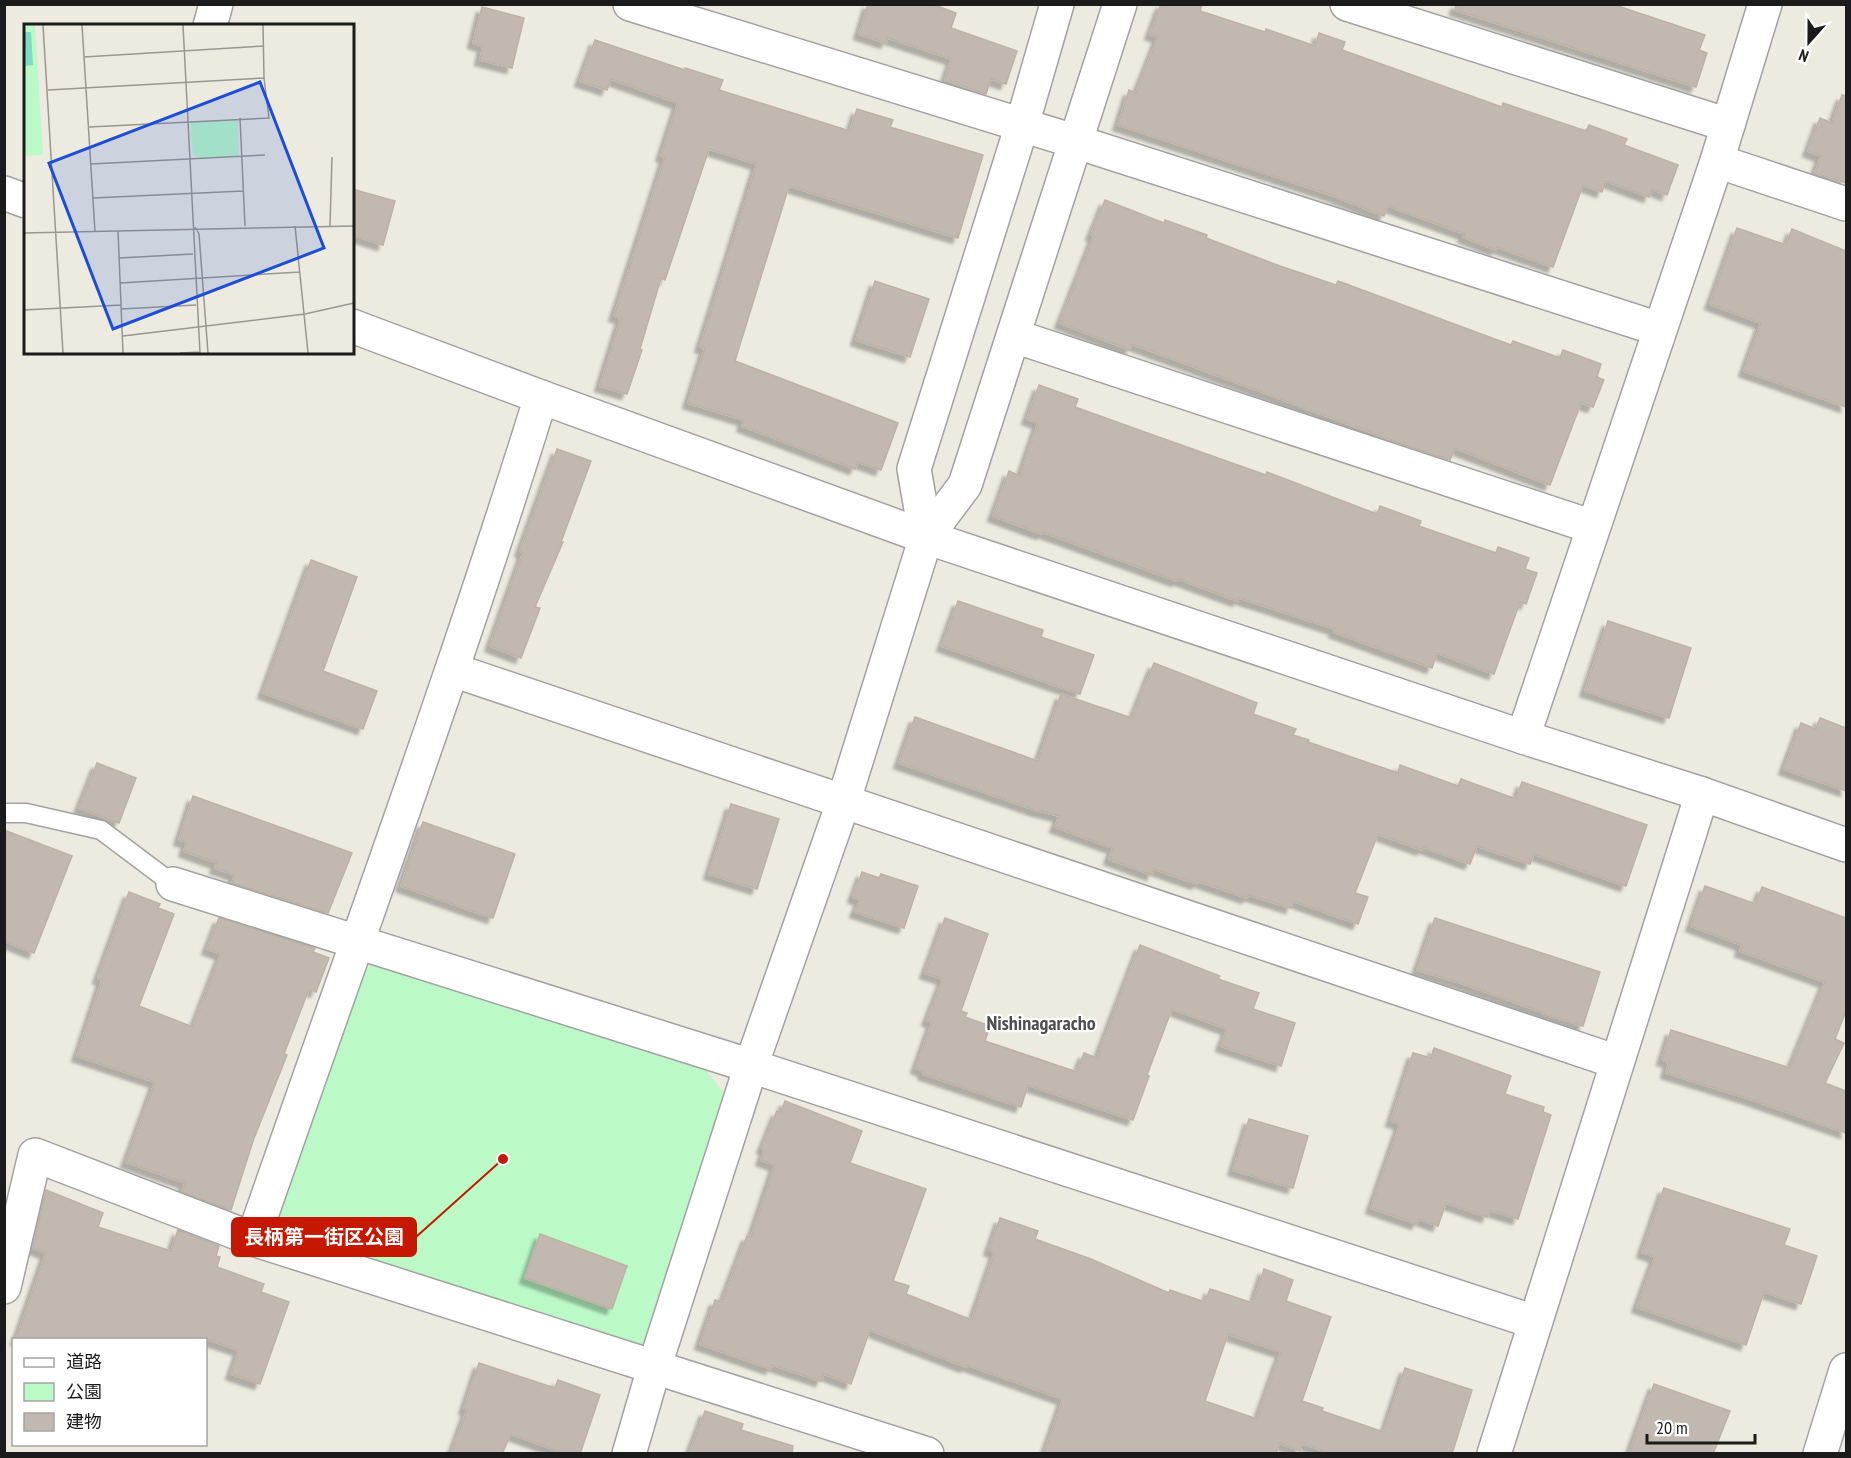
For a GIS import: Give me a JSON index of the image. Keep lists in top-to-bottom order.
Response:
{
  "districts": ["Nishinagaracho"],
  "places": ["長柄第一街区公園"],
  "legend": ["道路", "公園", "建物"],
  "scale_bar": "20 m",
  "north": "bottom"
}
